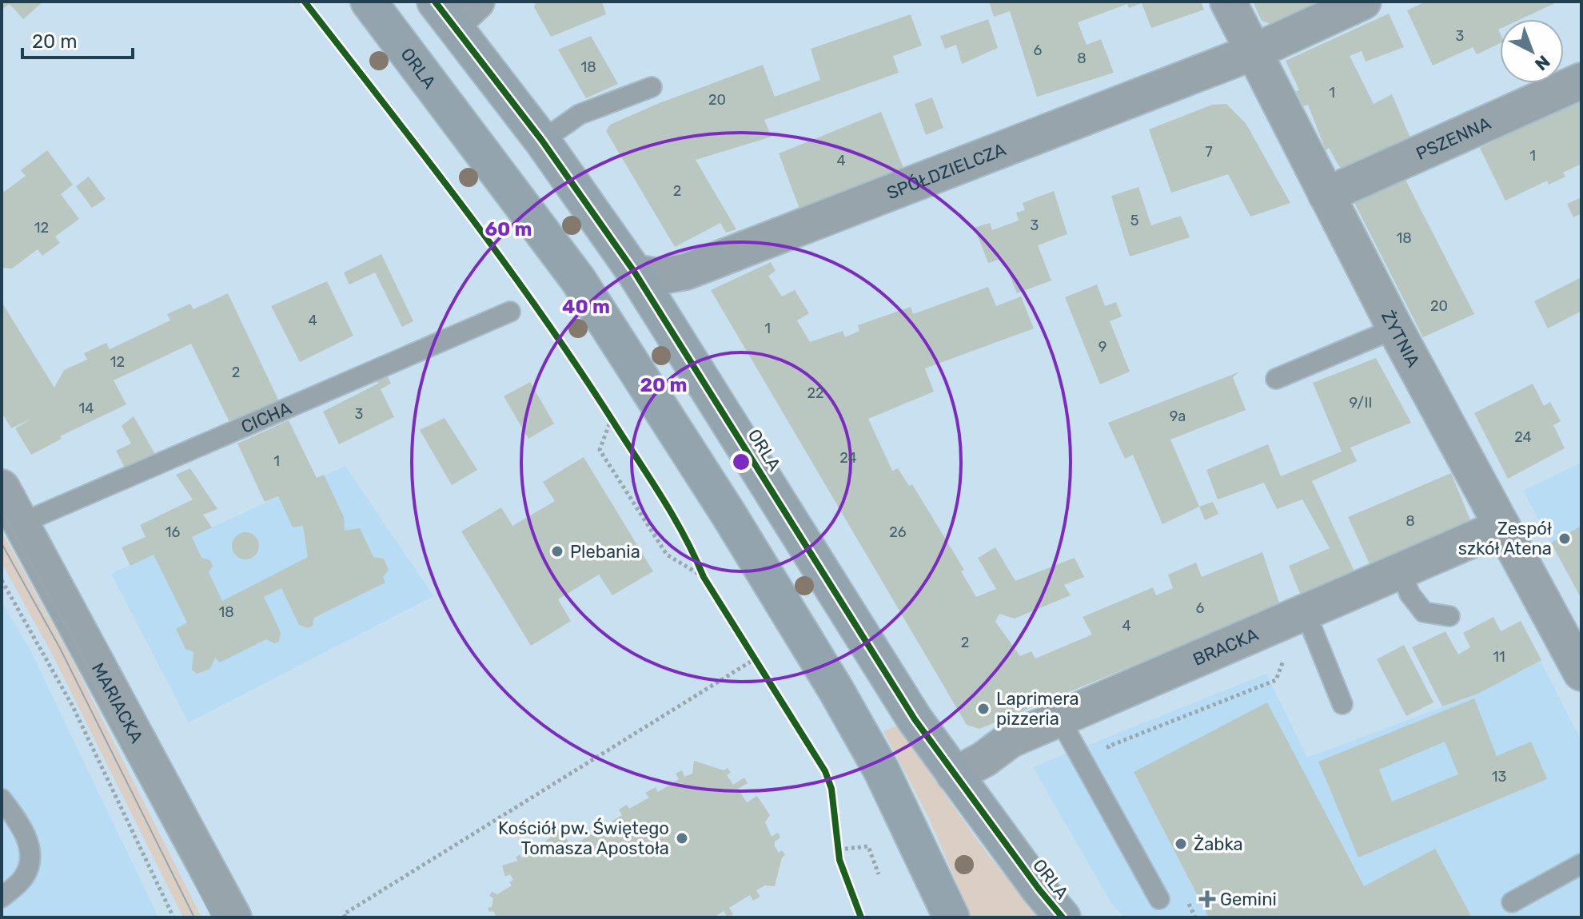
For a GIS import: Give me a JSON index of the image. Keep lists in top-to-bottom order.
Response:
{
  "streets": {
    "street": [
      "ORLA",
      "PSZENNA",
      "SPÓŁDZIELCZA",
      "ŻYTNIA",
      "BRACKA",
      "MARIACKA"
    ],
    "lane": ["CICHA"]
  },
  "crossings": [
    ["ORLA", "SPÓŁDZIELCZA"],
    ["ORLA", "BRACKA"],
    ["PSZENNA", "ŻYTNIA"],
    ["SPÓŁDZIELCZA", "ŻYTNIA"],
    ["ŻYTNIA", "BRACKA"],
    ["CICHA", "MARIACKA"]
  ],
  "places": {
    "other": [
      "Zespół szkół Atena",
      "Plebania",
      "Laprimera pizzeria",
      "Kościół pw. Świętego Tomasza Apostoła",
      "Żabka"
    ],
    "health": ["Gemini"]
  },
  "house_numbers": [
    "3",
    "6",
    "8",
    "18",
    "1",
    "20",
    "7",
    "1",
    "4",
    "2",
    "5",
    "3",
    "12",
    "18",
    "20",
    "4",
    "1",
    "9",
    "12",
    "2",
    "22",
    "9/II",
    "14",
    "3",
    "9a",
    "24",
    "24",
    "1",
    "8",
    "16",
    "26",
    "6",
    "18",
    "4",
    "2",
    "11",
    "13"
  ],
  "scale_bar": "20 m",
  "north": "bottom right",
  "rings": ["60 m", "40 m", "20 m"]
}
